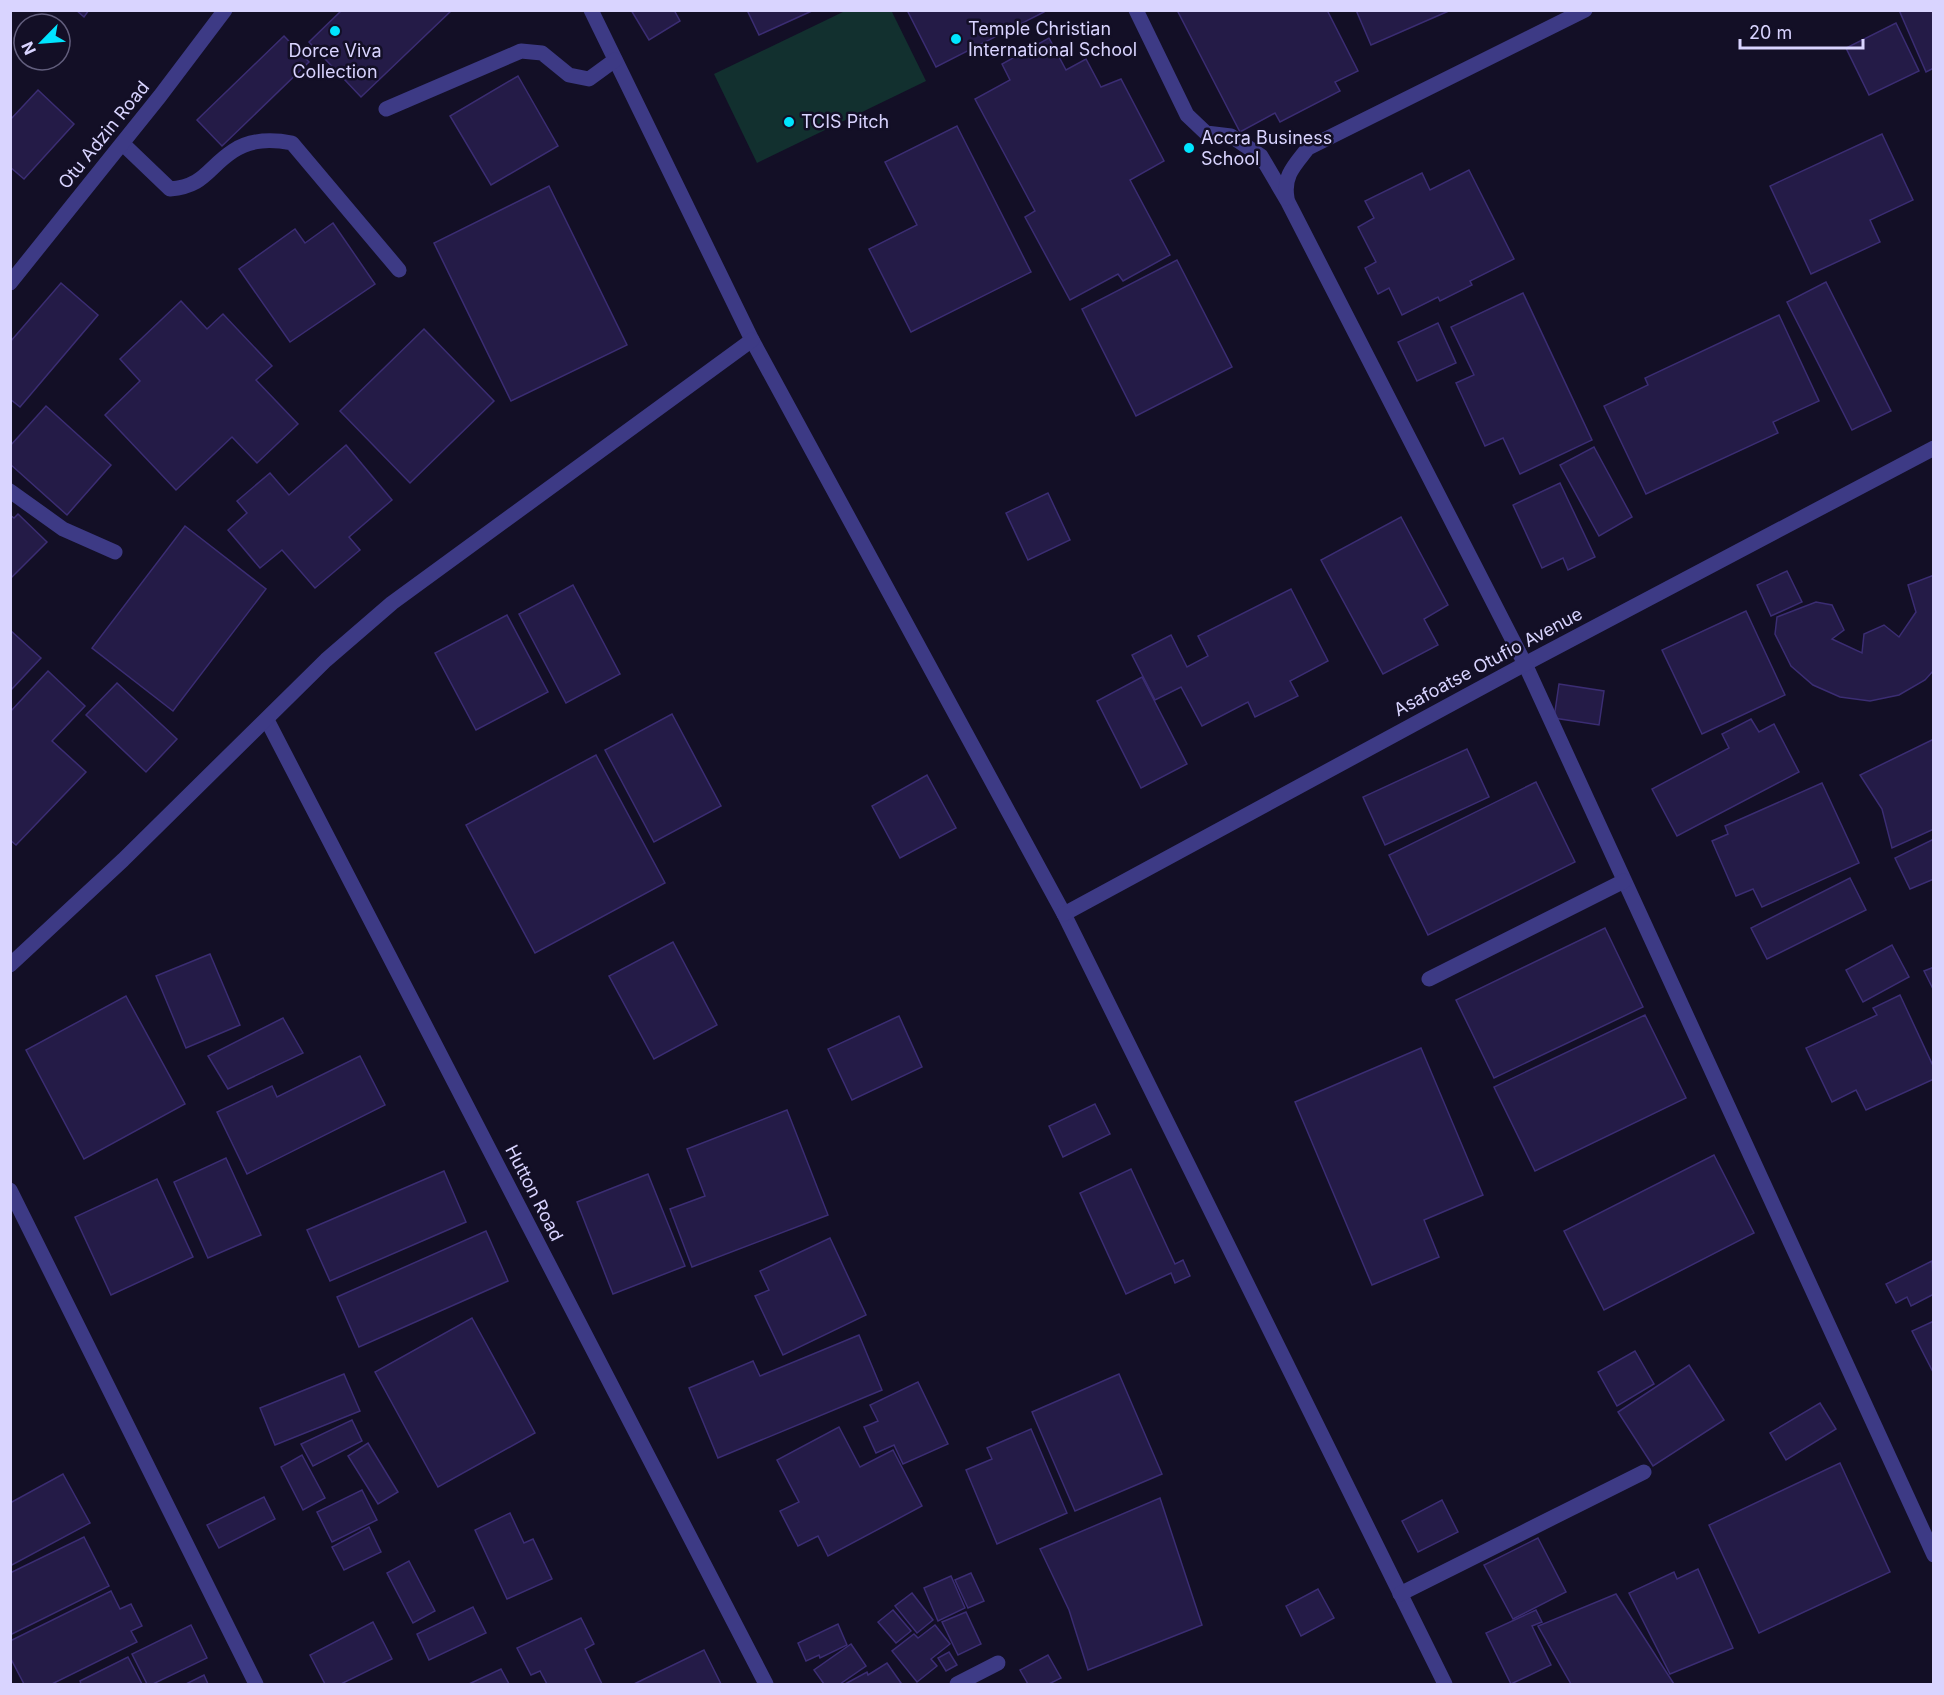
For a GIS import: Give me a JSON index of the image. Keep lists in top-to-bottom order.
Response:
{
  "streets": {
    "street": ["Otu Adzin Road", "Asafoatse Otufio Avenue", "Hutton Road"]
  },
  "places": [
    "Dorce Viva Collection",
    "Temple Christian International School",
    "TCIS Pitch",
    "Accra Business School"
  ],
  "scale_bar": "20 m",
  "north": "bottom left"
}
